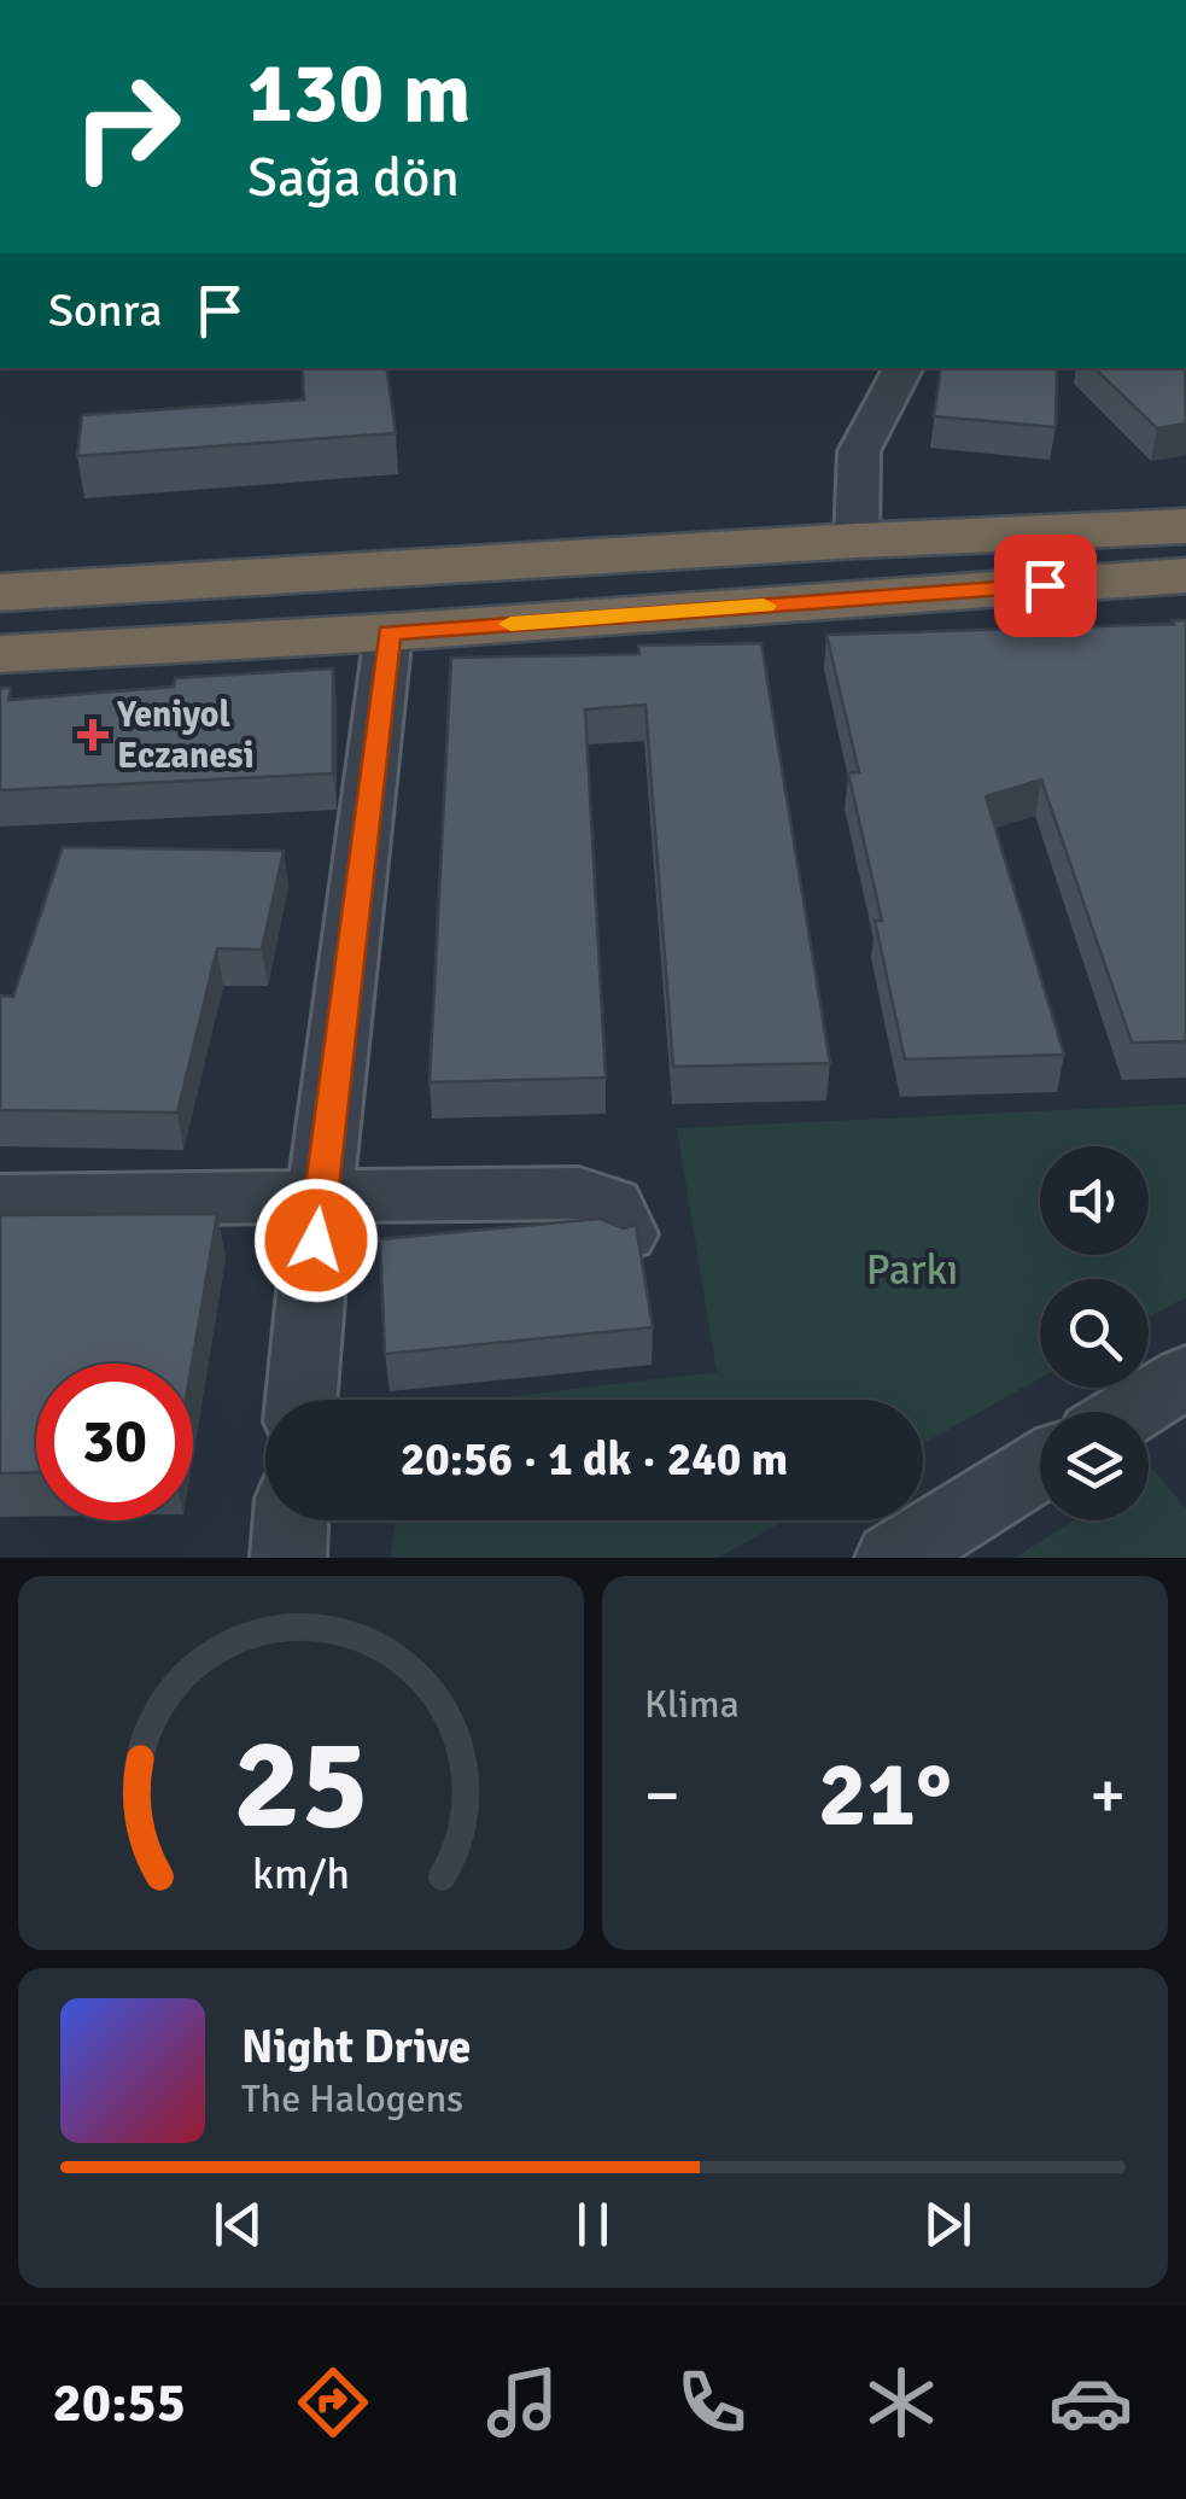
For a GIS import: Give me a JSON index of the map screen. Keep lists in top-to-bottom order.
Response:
{
  "parks": ["Parkı"],
  "places": {
    "health": ["Yeniyol Eczanesi"]
  },
  "page": {
    "turn": ["130 m", "Sağa dön"],
    "then": "Sonra",
    "limit": "30",
    "trip": "20:56 · 1 dk · 240 m",
    "tile": "Klima",
    "heat": ["−", "21°", "+"],
    "song": ["Night Drive", "The Halogens"],
    "tabs": "20:55",
    "gauge": ["25", "km/h"]
  }
}
